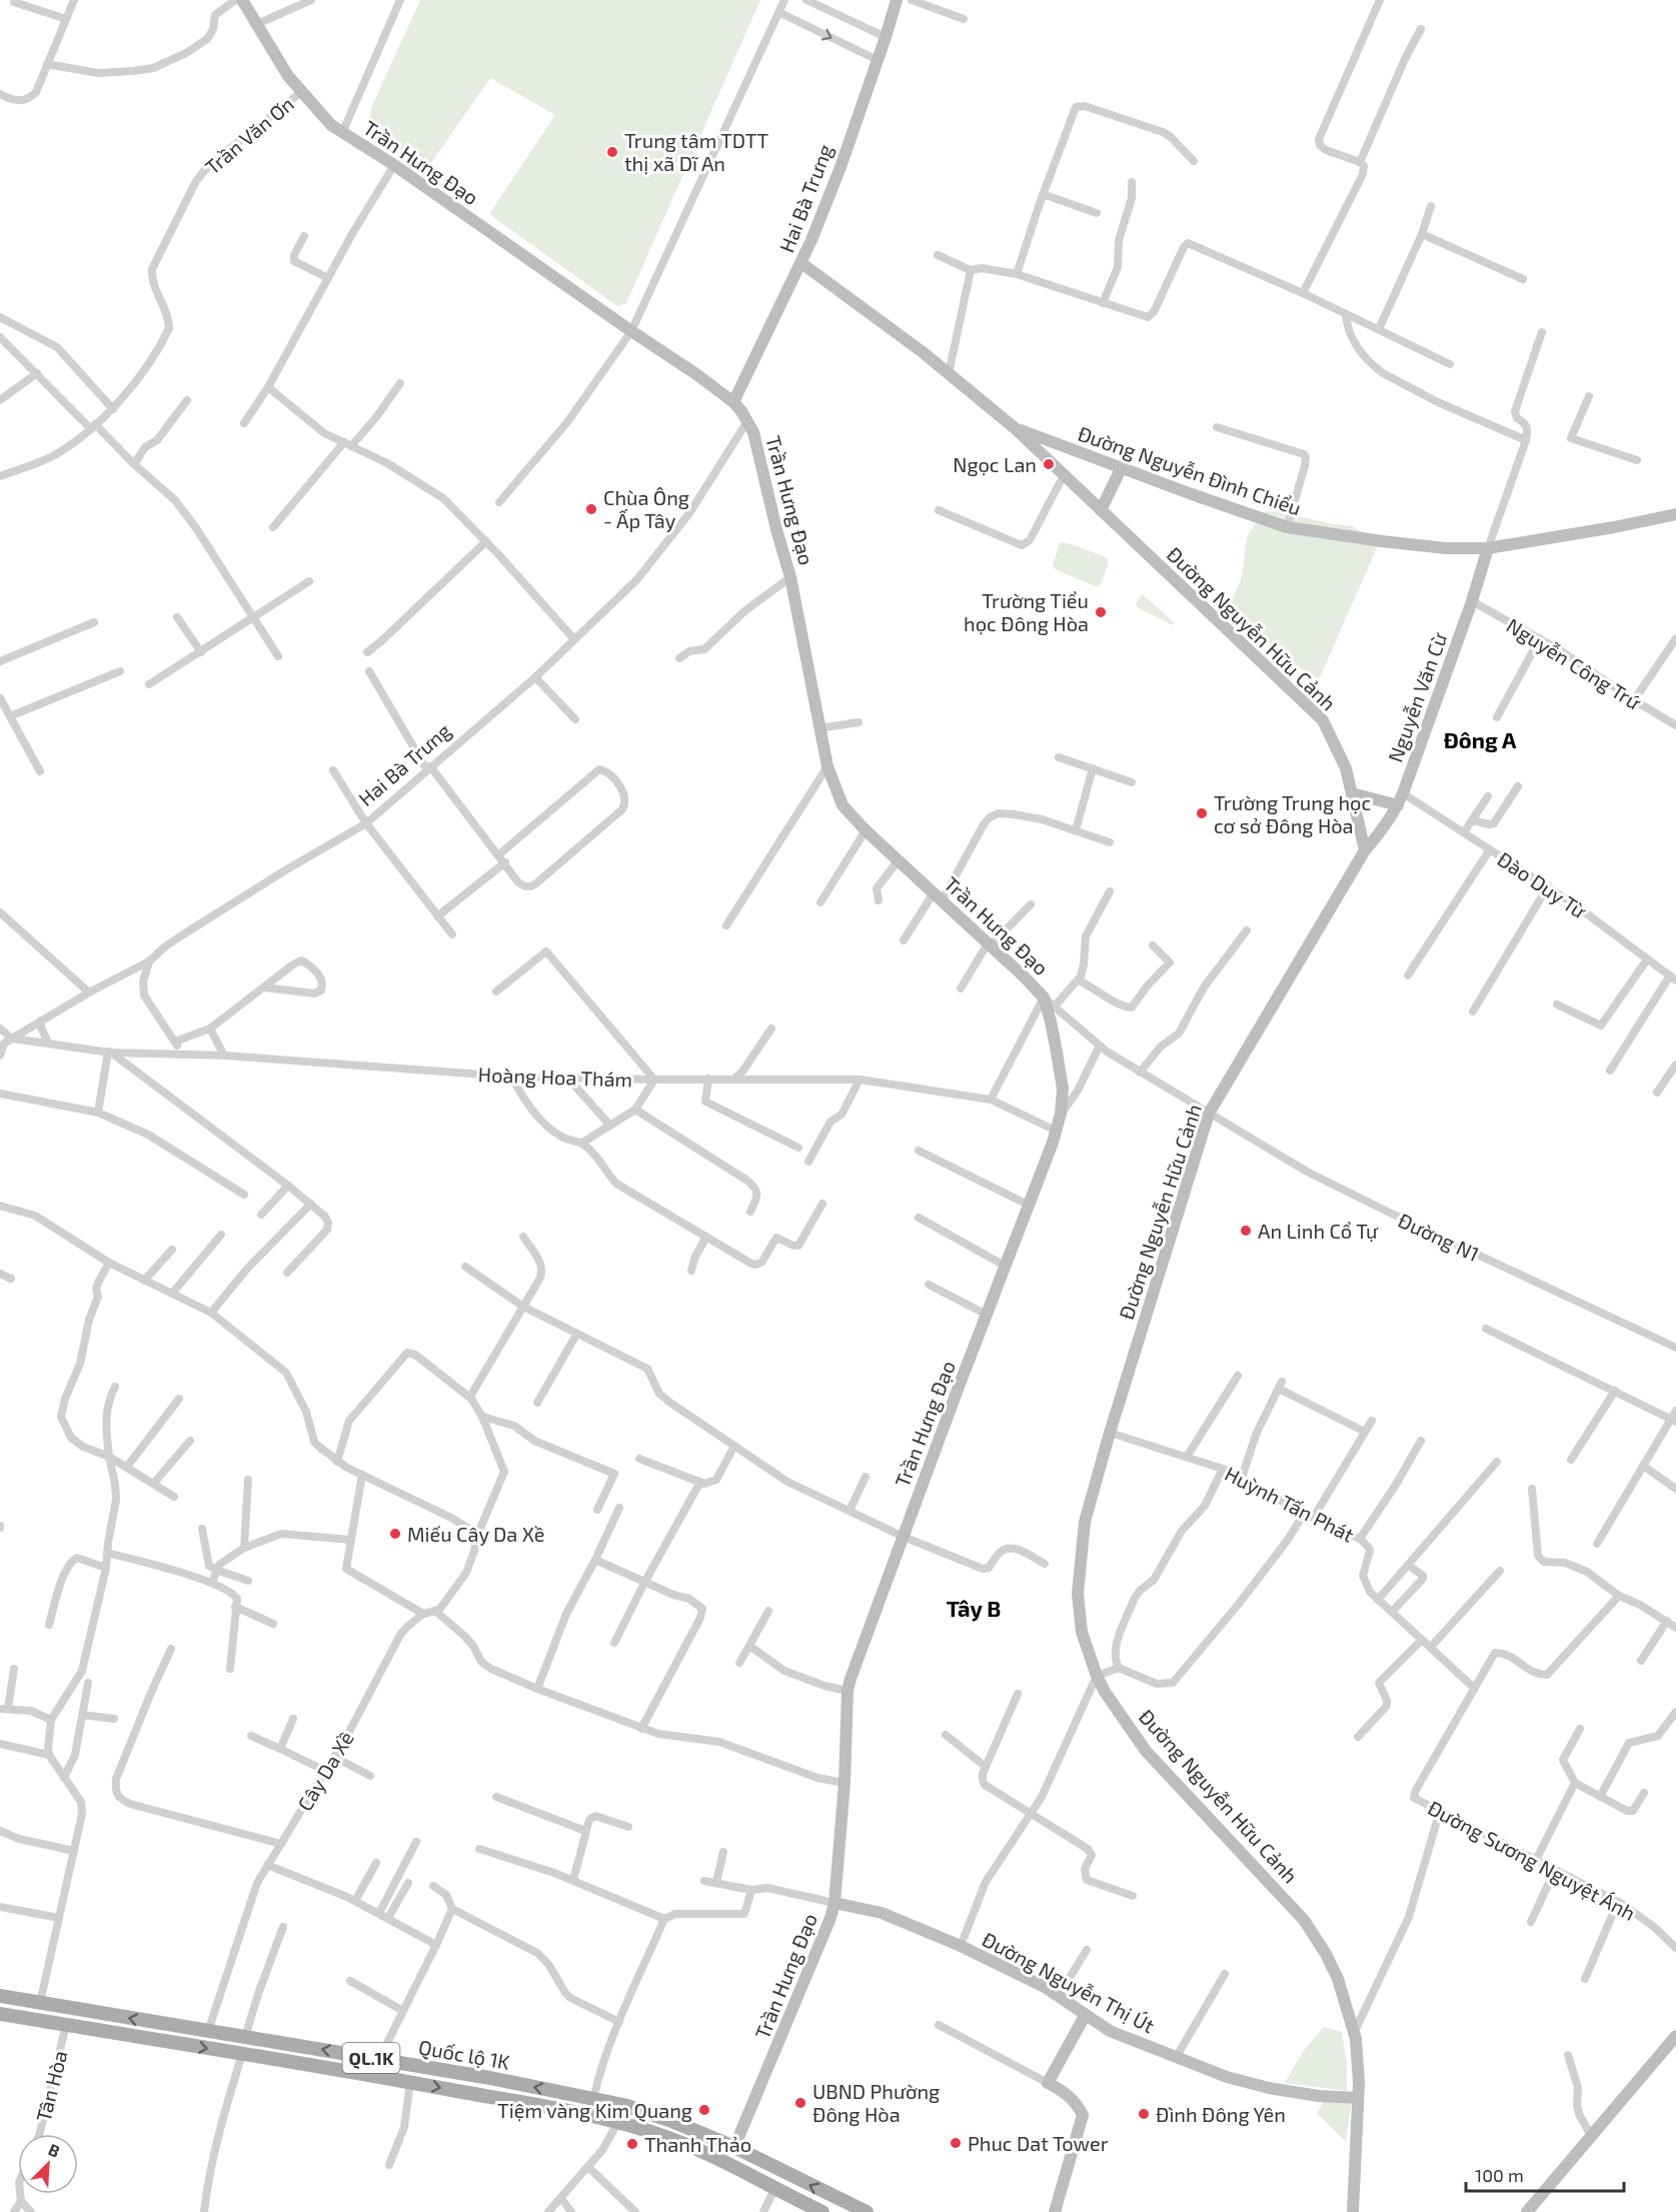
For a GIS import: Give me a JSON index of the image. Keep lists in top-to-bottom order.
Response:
{
  "streets": {
    "main road": ["Quốc lộ 1K", "QL.1K"],
    "street": [
      "Trần Văn Ơn",
      "Trần Hưng Đạo",
      "Hai Bà Trưng",
      "Đường Nguyễn Đình Chiểu",
      "Đường Nguyễn Hữu Cảnh",
      "Nguyễn Công Trứ",
      "Nguyễn Văn Cừ",
      "Đào Duy Từ",
      "Hoàng Hoa Thám",
      "Đường N1",
      "Huỳnh Tấn Phát",
      "Cây Da Xề",
      "Đường Sương Nguyệt Ánh",
      "Đường Nguyễn Thị Út",
      "Tân Hòa"
    ]
  },
  "crossings": [
    ["Trần Văn Ơn", "Trần Hưng Đạo"],
    ["Trần Hưng Đạo", "Hai Bà Trưng"],
    ["Trần Hưng Đạo", "Hoàng Hoa Thám"],
    ["Trần Hưng Đạo", "Đường N1"],
    ["Trần Hưng Đạo", "Đường Nguyễn Thị Út"],
    ["Trần Hưng Đạo", "Quốc lộ 1K"],
    ["Hai Bà Trưng", "Đường Nguyễn Hữu Cảnh"],
    ["Hai Bà Trưng", "Hoàng Hoa Thám"],
    ["Đường Nguyễn Đình Chiểu", "Đường Nguyễn Hữu Cảnh"],
    ["Đường Nguyễn Đình Chiểu", "Nguyễn Văn Cừ"],
    ["Đường Nguyễn Hữu Cảnh", "Nguyễn Văn Cừ"],
    ["Đường Nguyễn Hữu Cảnh", "Đường N1"],
    ["Đường Nguyễn Hữu Cảnh", "Huỳnh Tấn Phát"],
    ["Đường Nguyễn Hữu Cảnh", "Đường Nguyễn Thị Út"],
    ["Nguyễn Công Trứ", "Nguyễn Văn Cừ"],
    ["Nguyễn Văn Cừ", "Đào Duy Từ"],
    ["Huỳnh Tấn Phát", "Đường Sương Nguyệt Ánh"],
    ["Cây Da Xề", "Quốc lộ 1K"],
    ["Quốc lộ 1K", "Tân Hòa"]
  ],
  "districts": ["Đông A", "Tây B"],
  "places": [
    "Trung tâm TDTT thị xã Dĩ An",
    "Ngọc Lan",
    "Chùa Ông - Ấp Tây",
    "Trường Tiểu học Đông Hòa",
    "Trường Trung học cơ sở Đông Hòa",
    "An Linh Cổ Tự",
    "Miếu Cây Da Xề",
    "UBND Phường Đông Hòa",
    "Tiệm vàng Kim Quang",
    "Đình Đông Yên",
    "Phuc Dat Tower",
    "Thanh Thảo"
  ],
  "scale_bar": "100 m",
  "north": "top right"
}
